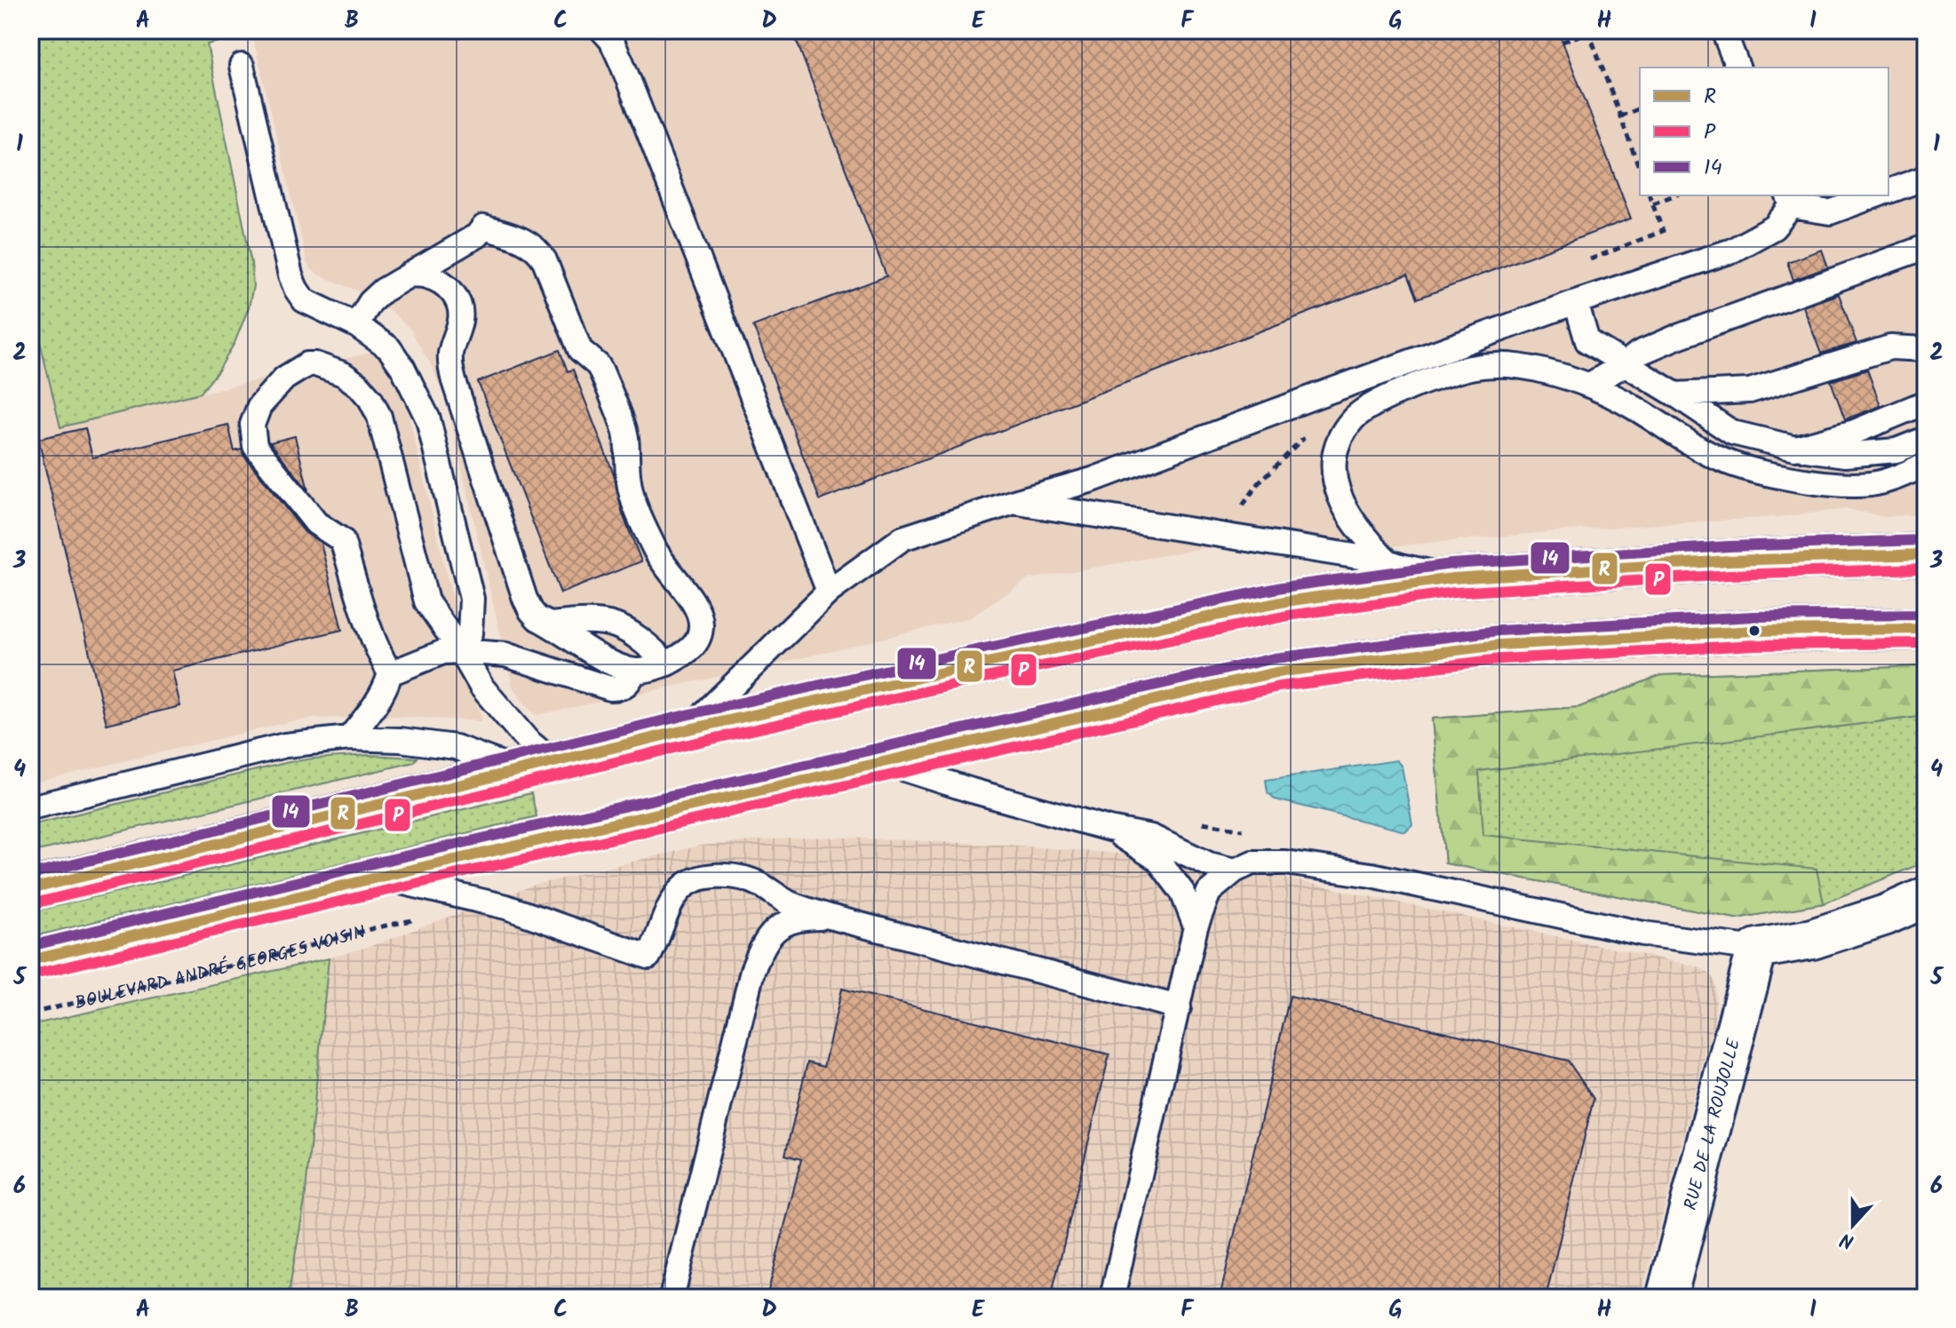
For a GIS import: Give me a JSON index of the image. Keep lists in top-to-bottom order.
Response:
{
  "streets": {
    "street": ["RUE DE LA ROUJOLLE"],
    "path": ["BOULEVARD ANDRÉ-GEORGES VOISIN"]
  },
  "lines": ["transit line 14", "transit line R", "transit line P"],
  "legend": ["R", "P", "14"],
  "north": "bottom",
  "grid": {
    "columns": [
      "A",
      "B",
      "C",
      "D",
      "E",
      "F",
      "G",
      "H",
      "I"
    ],
    "rows": [
      "1",
      "2",
      "3",
      "4",
      "5",
      "6"
    ]
  }
}
